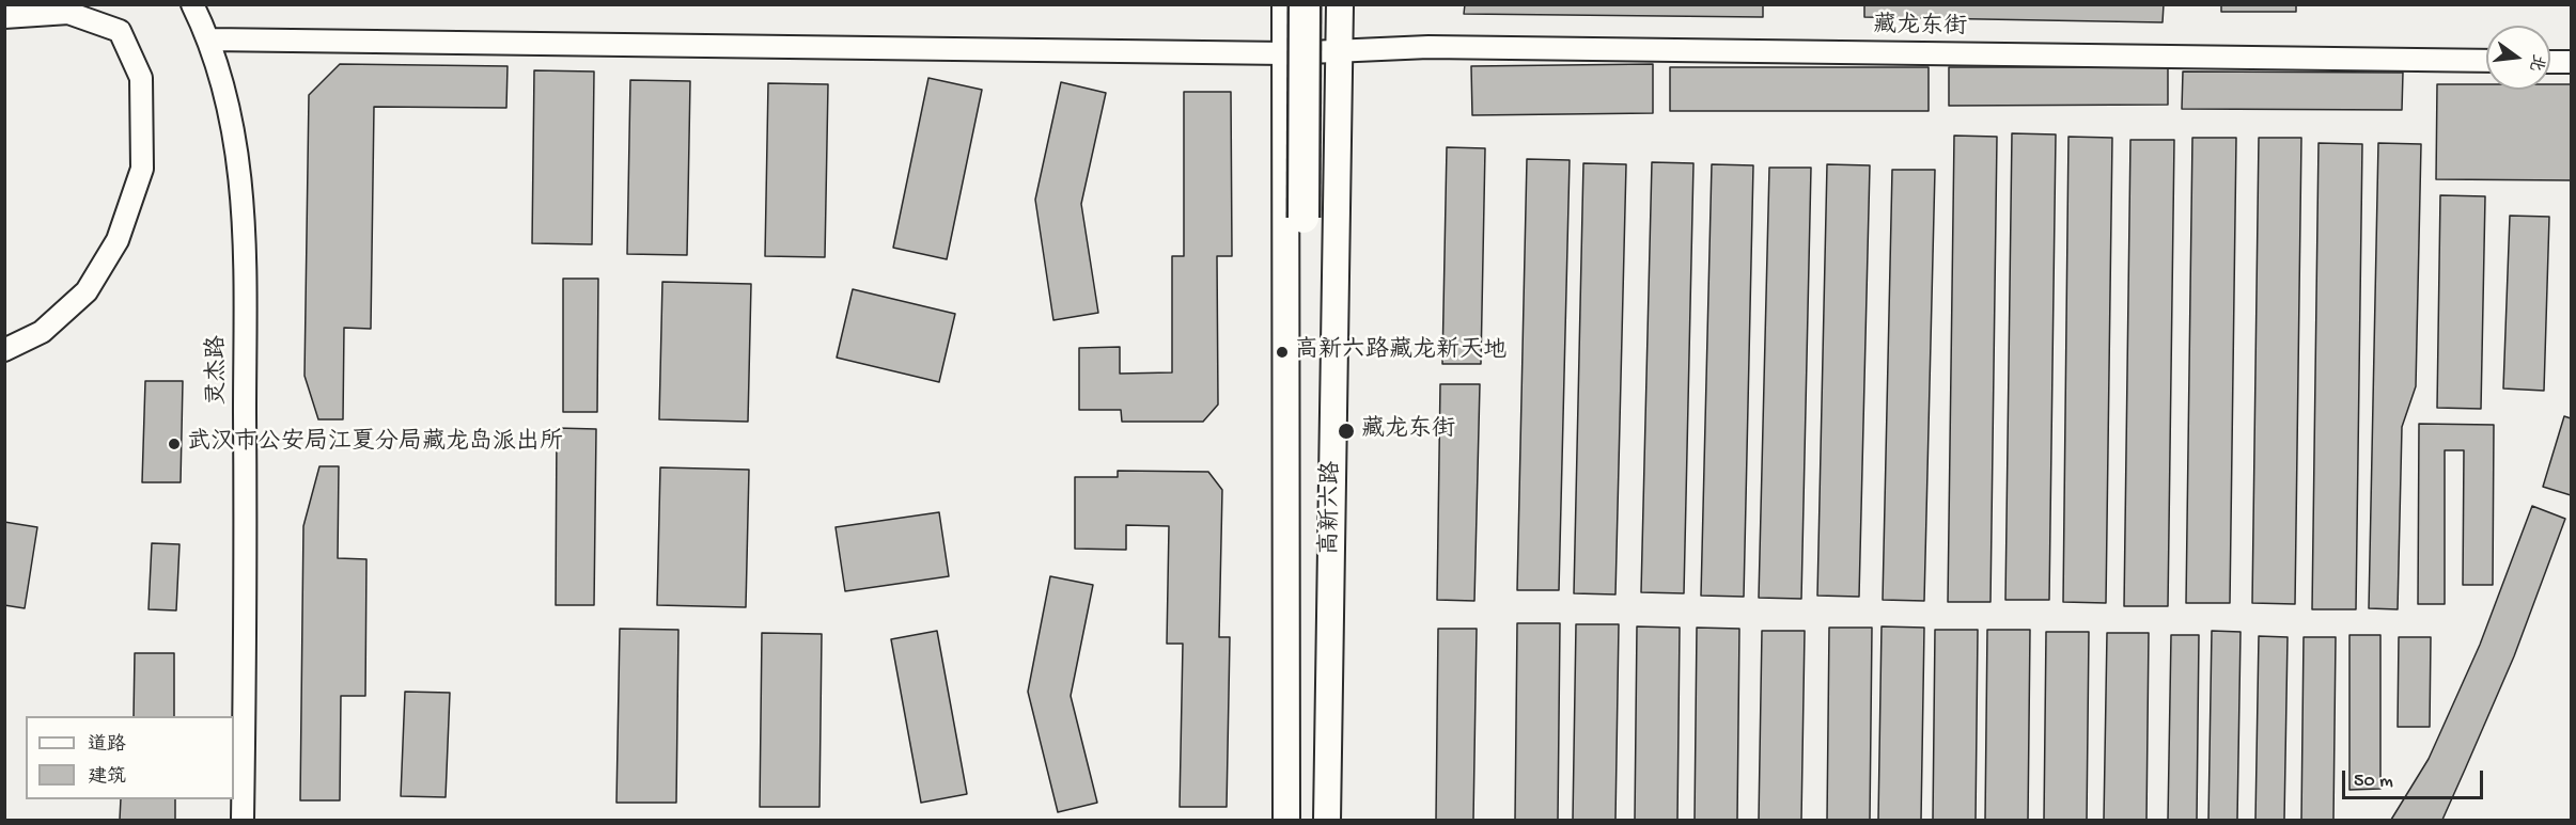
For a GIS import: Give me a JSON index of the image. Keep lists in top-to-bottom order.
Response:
{
  "streets": {
    "main road": ["高新六路"],
    "street": ["藏龙东街", "灵杰路"]
  },
  "crossings": [
    ["藏龙东街", "灵杰路"],
    ["藏龙东街", "高新六路"]
  ],
  "places": ["高新六路藏龙新天地", "藏龙东街", "武汉市公安局江夏分局藏龙岛派出所"],
  "legend": ["道路", "建筑"],
  "scale_bar": "50 m",
  "north": "right"
}
